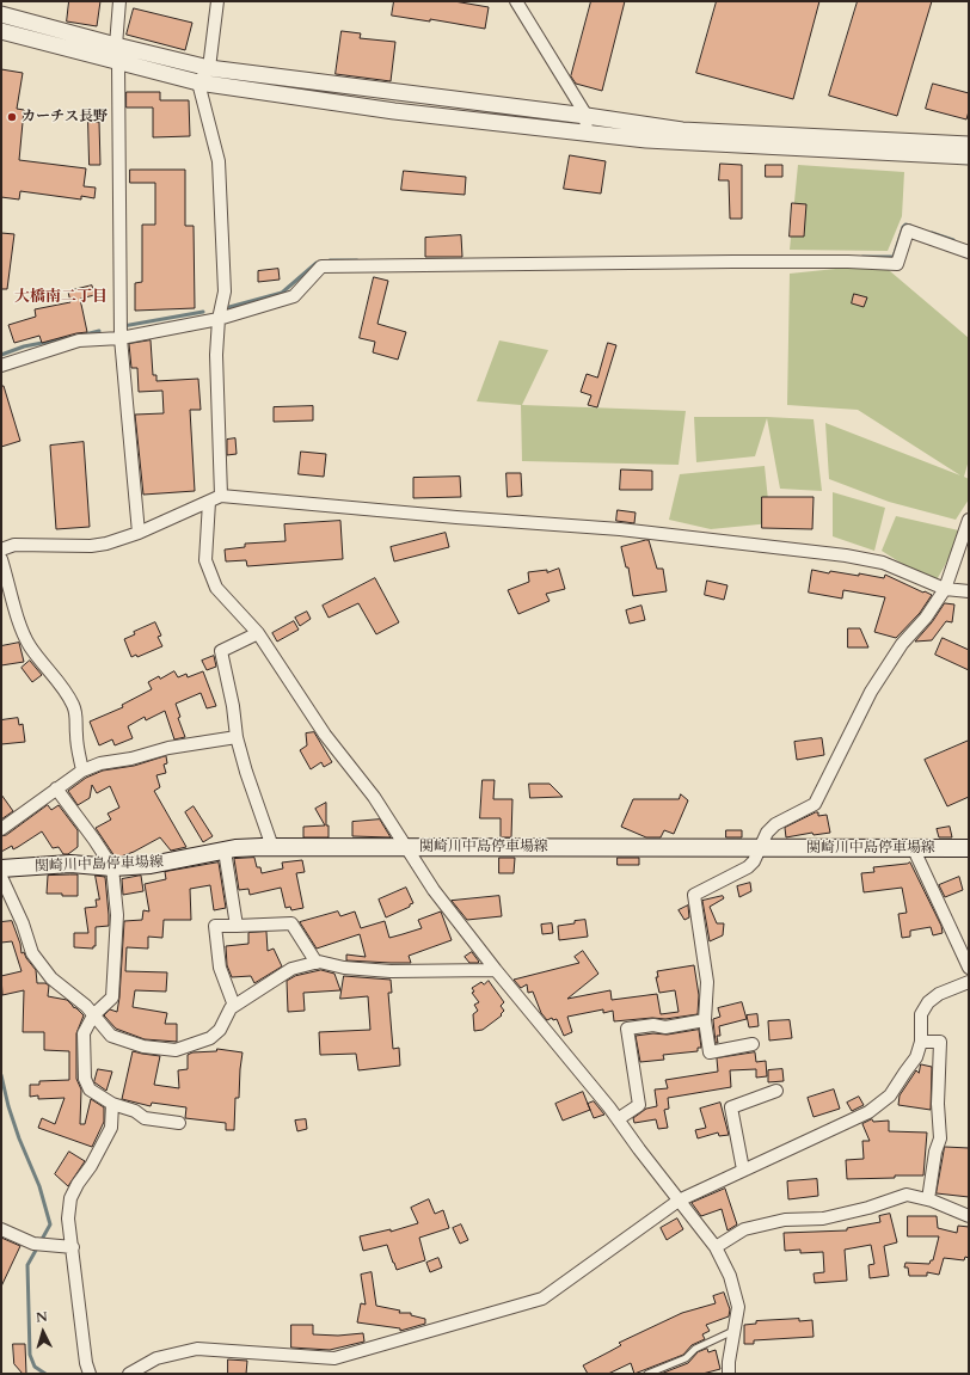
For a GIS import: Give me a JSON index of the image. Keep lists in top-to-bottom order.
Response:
{
  "streets": {
    "main road": ["関崎川中島停車場線"]
  },
  "districts": ["大橋南二丁目"],
  "places": ["カーチス長野"],
  "north": "top"
}
